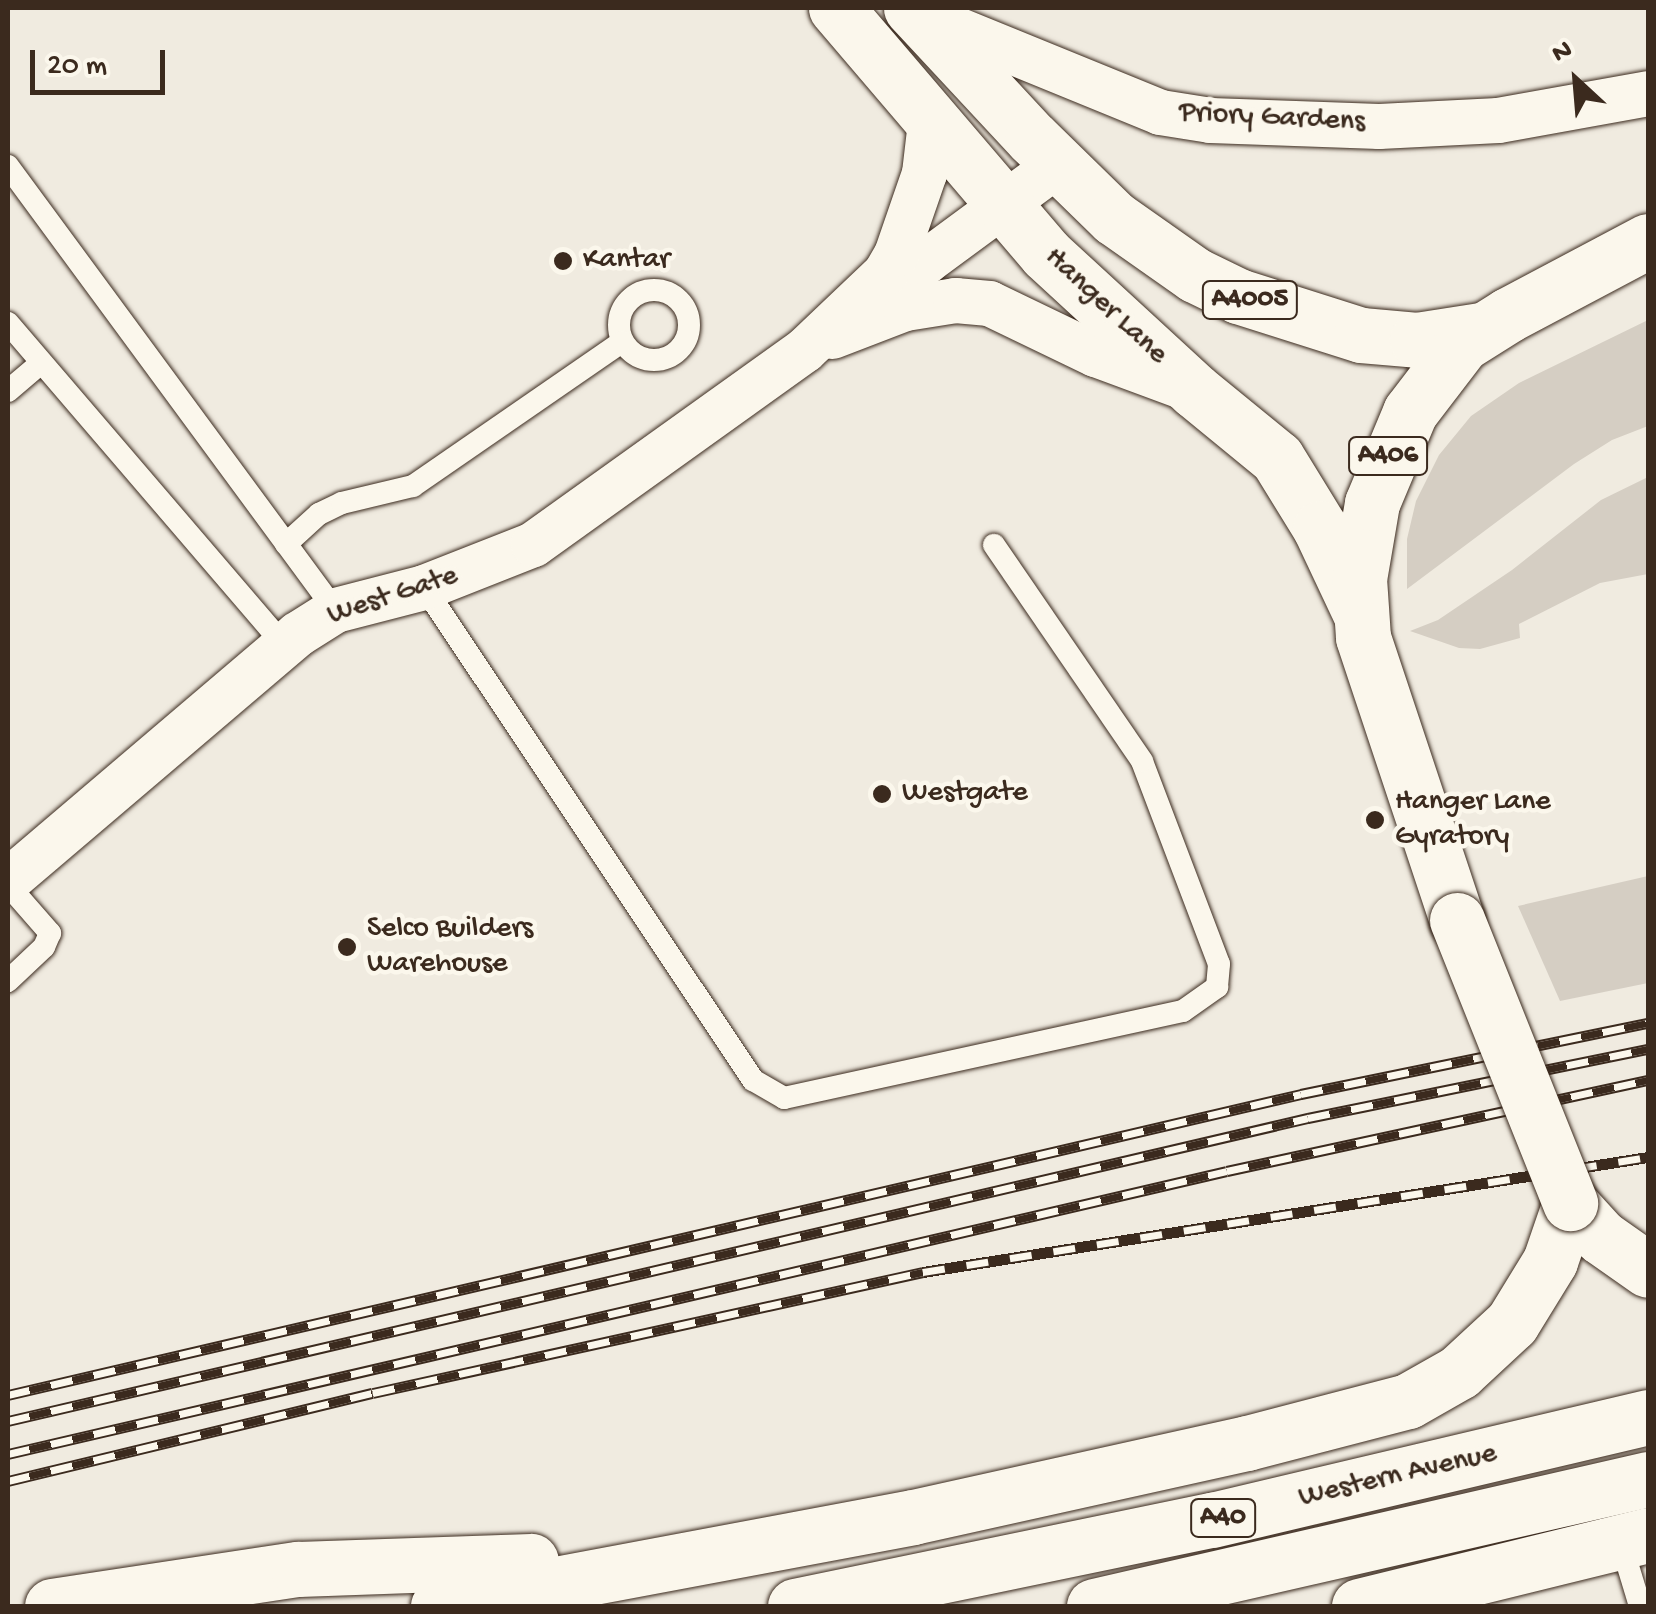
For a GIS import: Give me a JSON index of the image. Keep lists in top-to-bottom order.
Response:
{
  "streets": {
    "main road": [
      "A4005",
      "Hanger Lane",
      "A406",
      "Western Avenue",
      "A40"
    ],
    "street": ["Priory Gardens", "West Gate"]
  },
  "crossings": [
    ["Priory Gardens", "A4005"],
    ["A4005", "A406"],
    ["A4005", "West Gate"],
    ["Hanger Lane", "A406"],
    ["Hanger Lane", "West Gate"],
    ["A406", "A40"]
  ],
  "places": [
    "Kantar",
    "Westgate",
    "Hanger Lane Gyratory",
    "Selco Builders Warehouse"
  ],
  "scale_bar": "20 m",
  "north": "top left"
}
